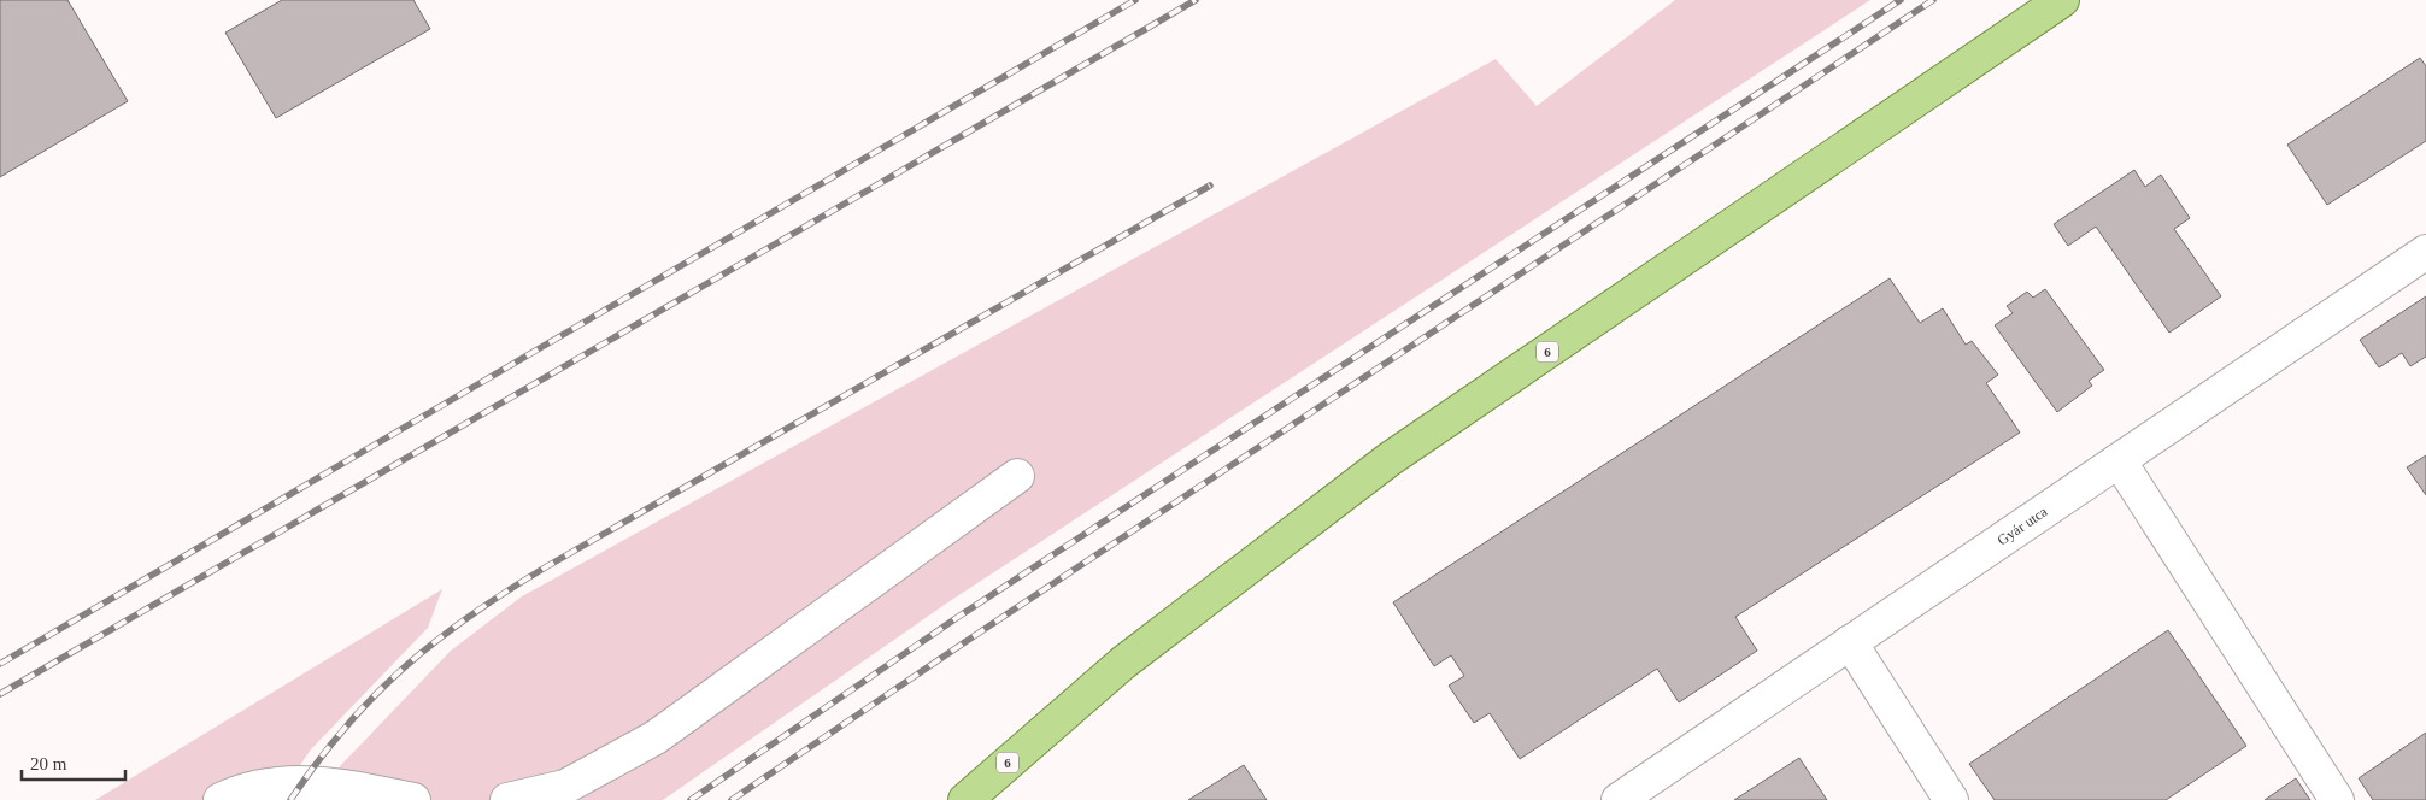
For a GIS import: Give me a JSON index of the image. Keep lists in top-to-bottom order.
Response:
{
  "streets": {
    "main road": ["6"],
    "street": ["Gyár utca"]
  },
  "scale_bar": "20 m"
}
